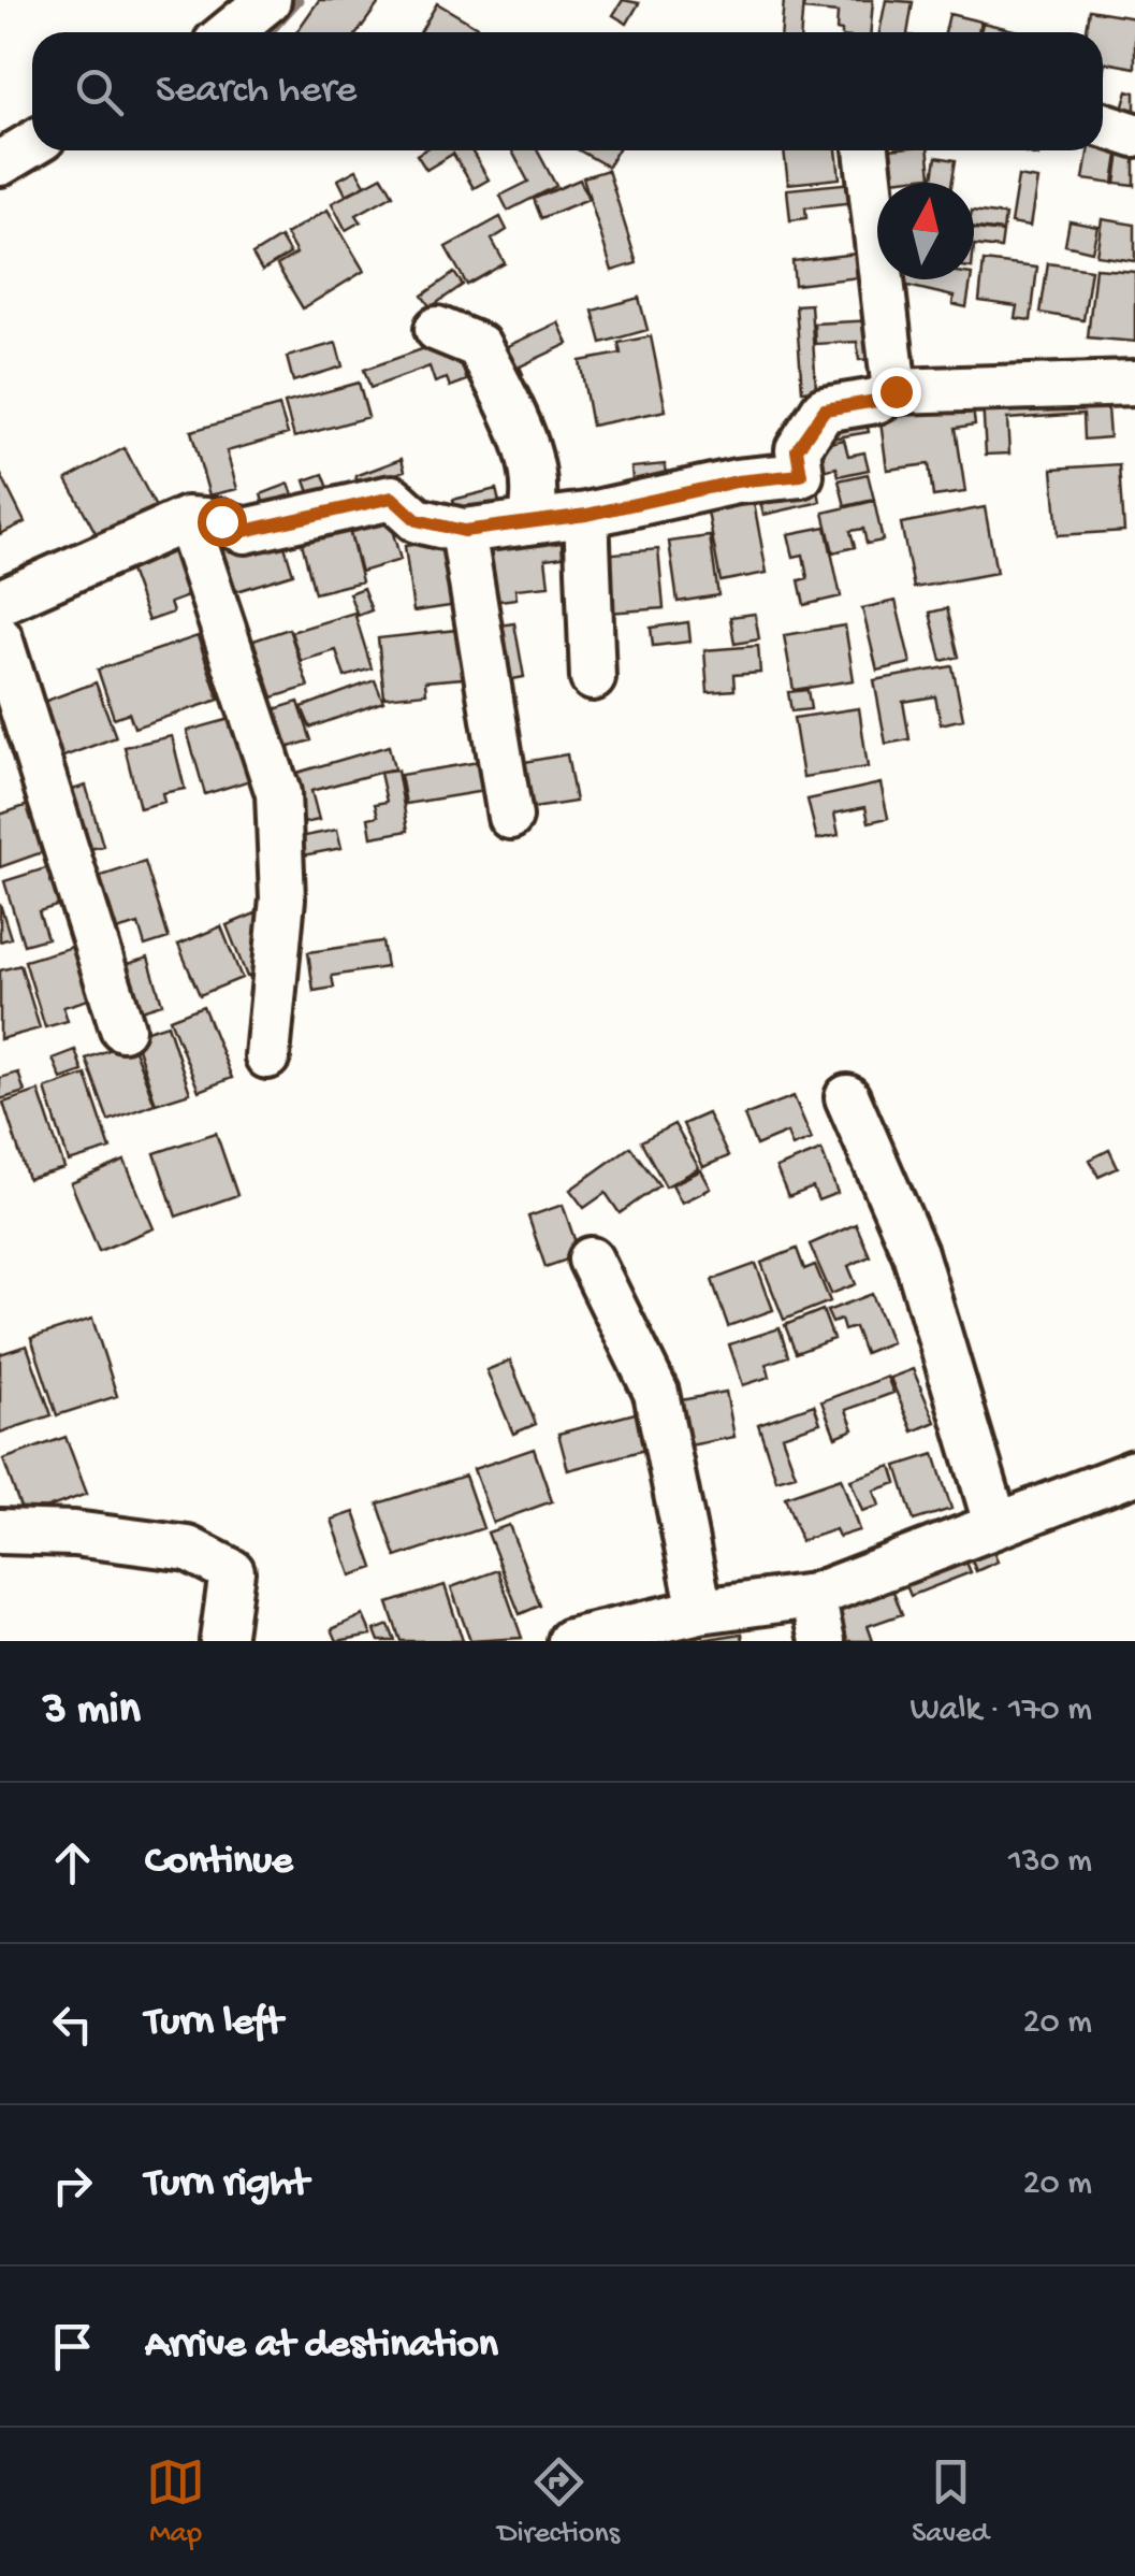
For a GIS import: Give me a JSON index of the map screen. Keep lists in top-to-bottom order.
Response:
{
  "north": "top",
  "page": {
    "search": "Search here",
    "heading": ["3 min", "Walk · 170 m"],
    "list": [
      ["Continue", "130 m"],
      ["Turn left", "20 m"],
      ["Turn right", "20 m"],
      "Arrive at destination"
    ],
    "nav": ["Map", "Directions", "Saved"]
  }
}
